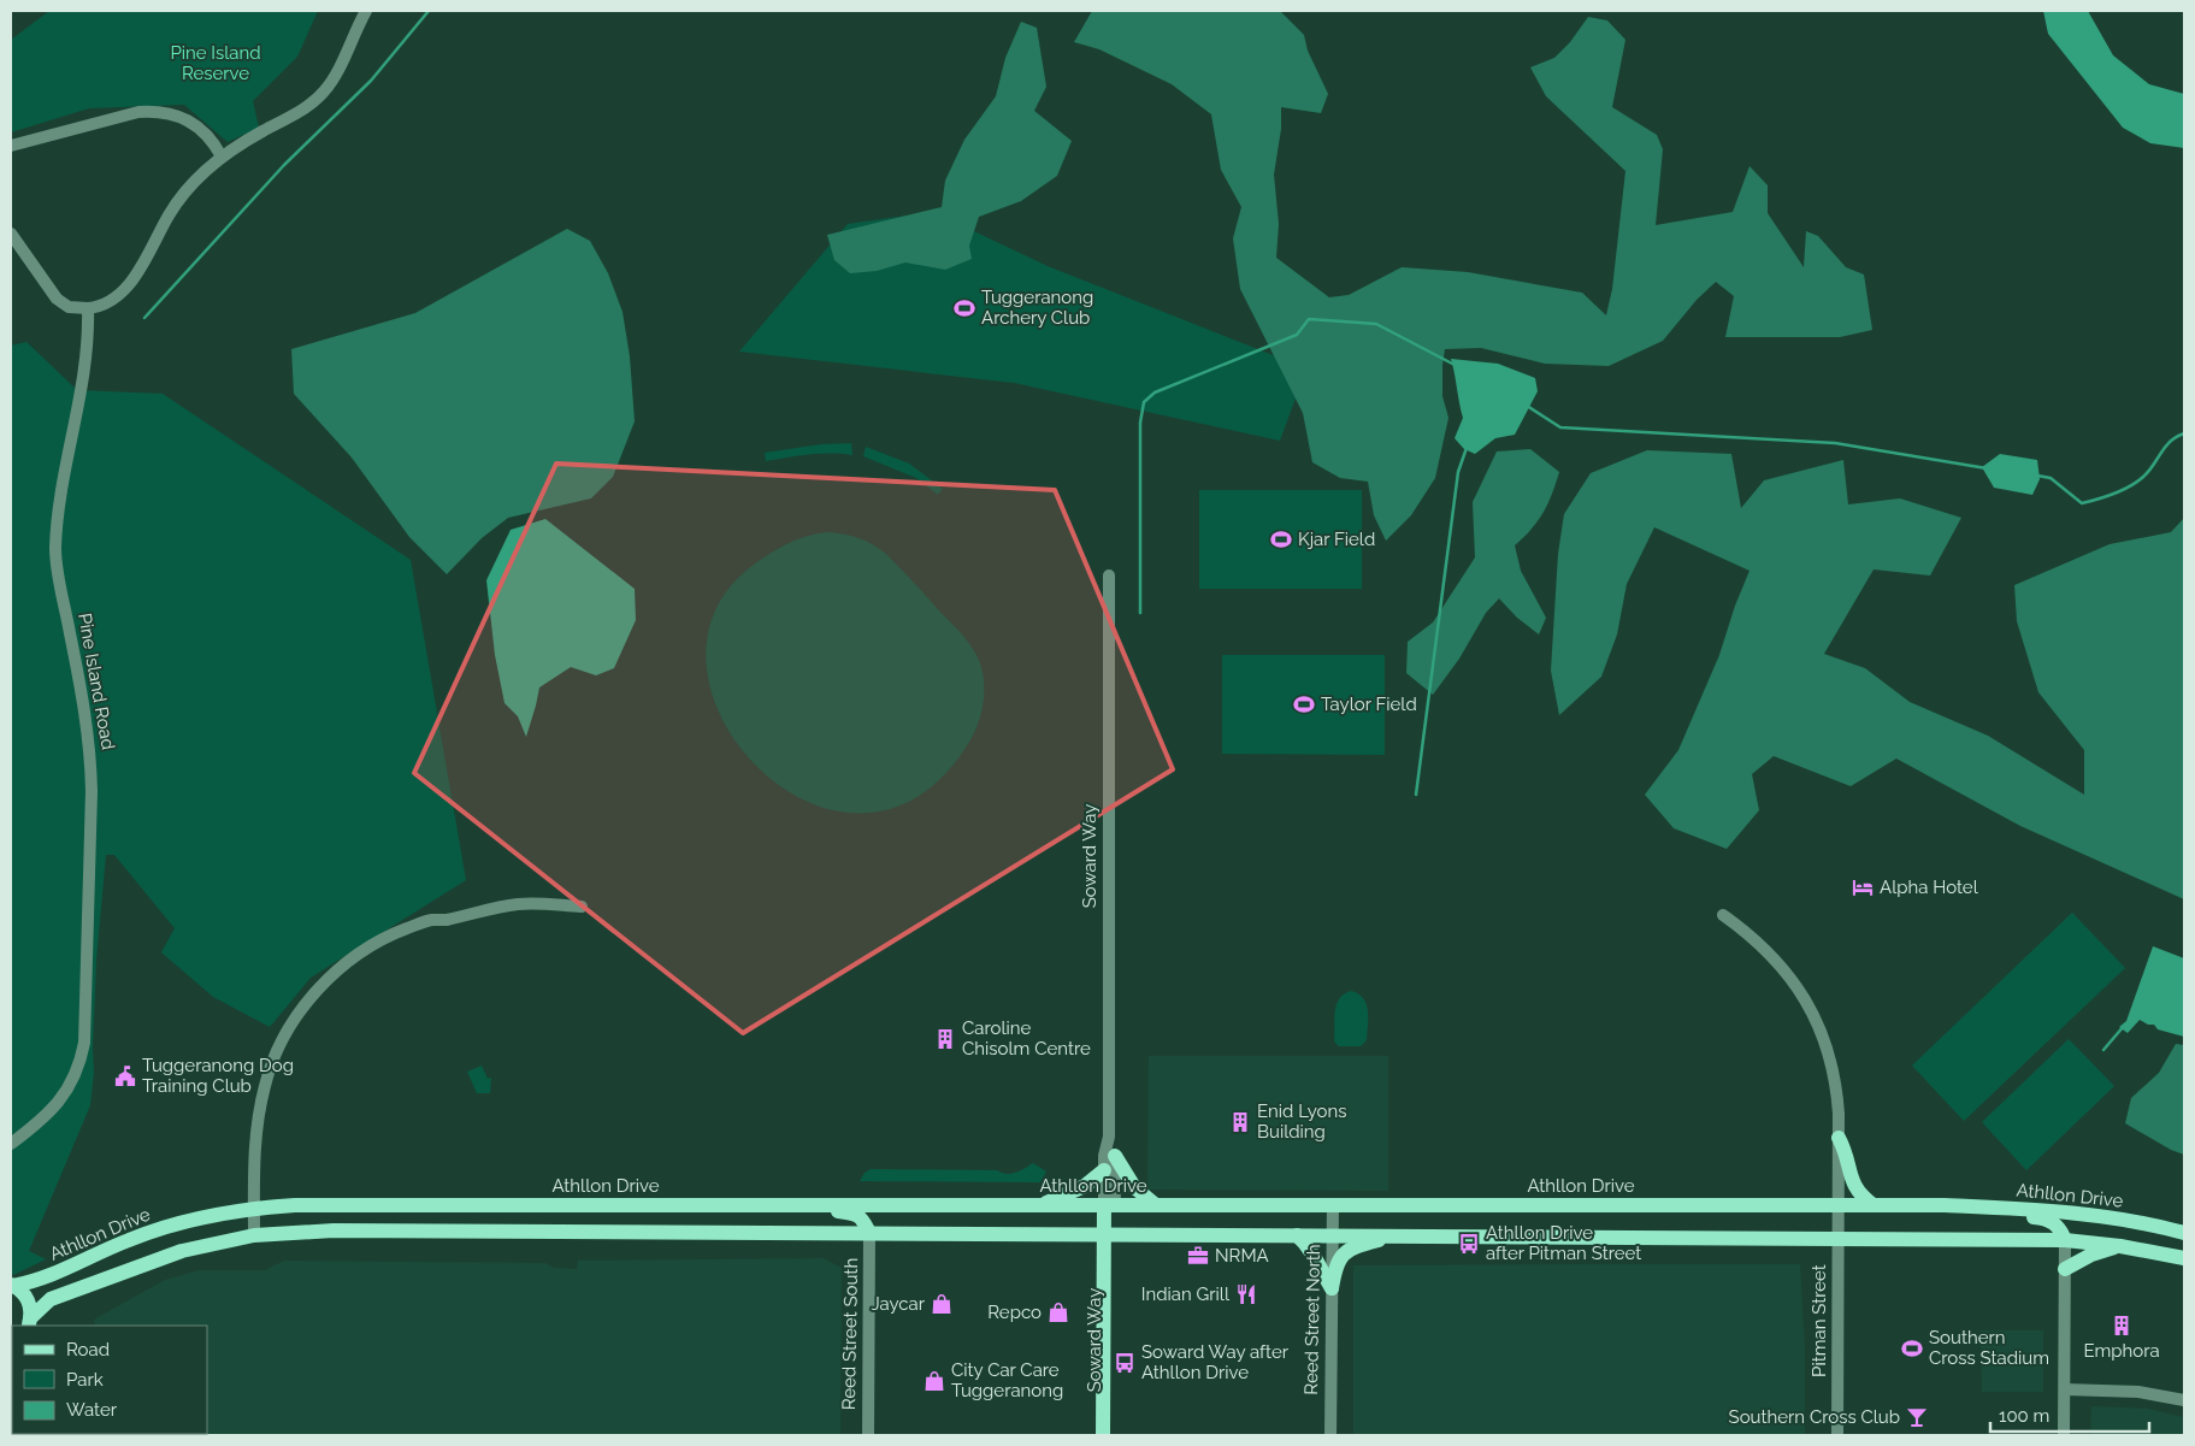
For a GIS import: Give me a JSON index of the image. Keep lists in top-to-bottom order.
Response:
{
  "streets": {
    "main road": ["Soward Way", "Athllon Drive"],
    "street": [
      "Pine Island Road",
      "Reed Street North",
      "Pitman Street",
      "Reed Street South"
    ]
  },
  "crossings": [
    ["Soward Way", "Athllon Drive"],
    ["Athllon Drive", "Reed Street North"],
    ["Athllon Drive", "Pitman Street"]
  ],
  "parks": ["Pine Island Reserve"],
  "places": {
    "sports": [
      "Tuggeranong Archery Club",
      "Kjar Field",
      "Taylor Field",
      "Southern Cross Stadium"
    ],
    "hotel": ["Alpha Hotel"],
    "building": ["Caroline Chisolm Centre", "Enid Lyons Building", "Emphora"],
    "public building": ["Tuggeranong Dog Training Club"],
    "bus stop": ["Athllon Drive after Pitman Street", "Soward Way after Athllon Drive"],
    "office": ["NRMA"],
    "restaurant": ["Indian Grill"],
    "shop": ["Jaycar", "Repco", "City Car Care Tuggeranong"],
    "bar": ["Southern Cross Club"]
  },
  "legend": ["Road", "Park", "Water"],
  "scale_bar": "100 m"
}
